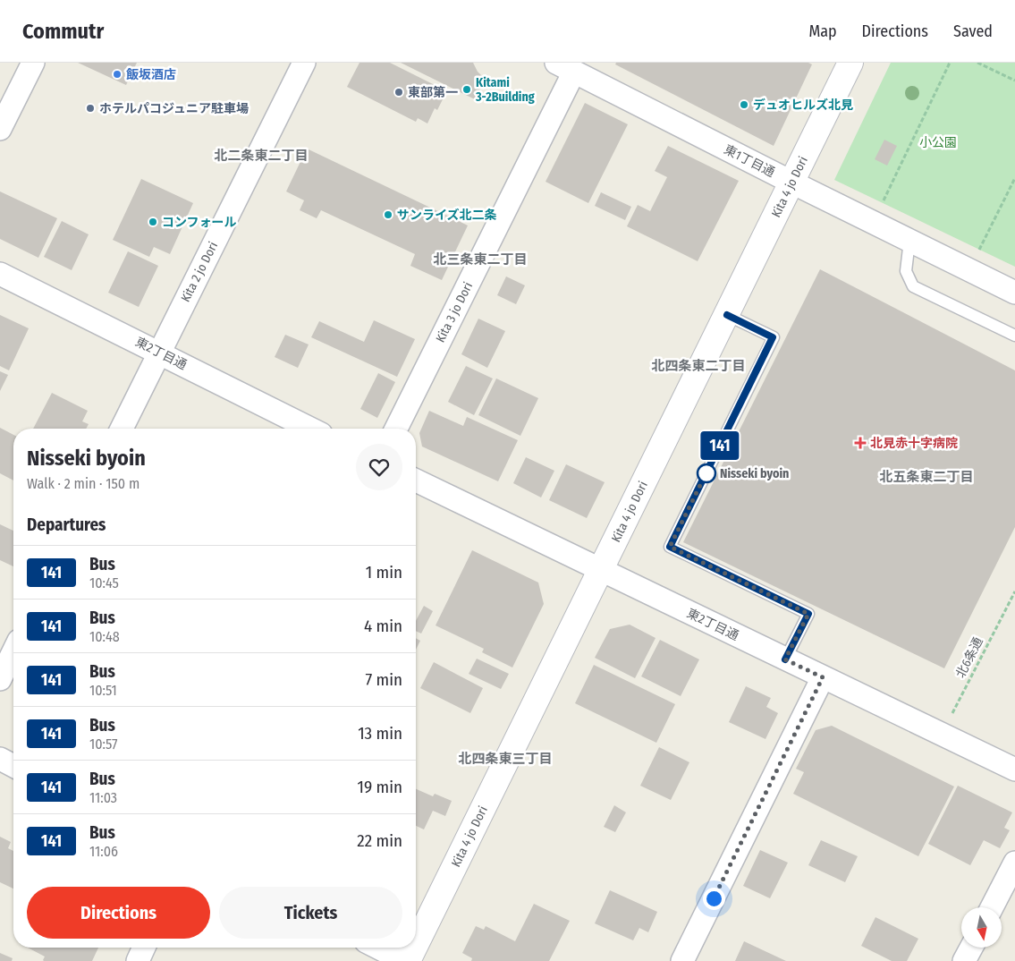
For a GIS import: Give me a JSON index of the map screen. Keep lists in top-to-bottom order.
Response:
{
  "streets": {
    "street": [
      "東1丁目通",
      "Kita 4 jo Dori",
      "Kita 2 jo Dori",
      "Kita 3 jo Dori",
      "東2丁目通"
    ],
    "path": ["北6条通"]
  },
  "crossings": [
    ["東1丁目通", "Kita 4 jo Dori"],
    ["東1丁目通", "Kita 3 jo Dori"],
    ["Kita 4 jo Dori", "東2丁目通"],
    ["Kita 2 jo Dori", "東2丁目通"],
    ["東2丁目通", "北6条通"]
  ],
  "districts": [
    "北二条東二丁目",
    "北三条東二丁目",
    "北四条東二丁目",
    "北五条東二丁目",
    "北四条東三丁目"
  ],
  "parks": ["小公園"],
  "places": {
    "other": [
      "飯坂酒店",
      "Kitami 3-2Building",
      "東部第一",
      "デュオヒルズ北見",
      "ホテルパコジュニア駐車場",
      "サンライズ北二条",
      "コンフォール",
      "Nisseki byoin"
    ],
    "health": ["北見赤十字病院"]
  },
  "lines": ["bus line 141"],
  "north": "bottom",
  "page": {
    "header": "Commutr",
    "nav": ["Map", "Directions", "Saved"],
    "on_map": "141",
    "heading": [
      ["Nisseki byoin", "Walk · 2 min · 150 m"],
      "Departures"
    ],
    "list": [
      {
        "mark": "141",
        "name": "Bus",
        "note": "10:45",
        "value": "1 min"
      },
      {
        "mark": "141",
        "name": "Bus",
        "note": "10:48",
        "value": "4 min"
      },
      {
        "mark": "141",
        "name": "Bus",
        "note": "10:51",
        "value": "7 min"
      },
      {
        "mark": "141",
        "name": "Bus",
        "note": "10:57",
        "value": "13 min"
      },
      {
        "mark": "141",
        "name": "Bus",
        "note": "11:03",
        "value": "19 min"
      },
      {
        "mark": "141",
        "name": "Bus",
        "note": "11:06",
        "value": "22 min"
      }
    ],
    "buttons": ["Directions", "Tickets"]
  }
}
